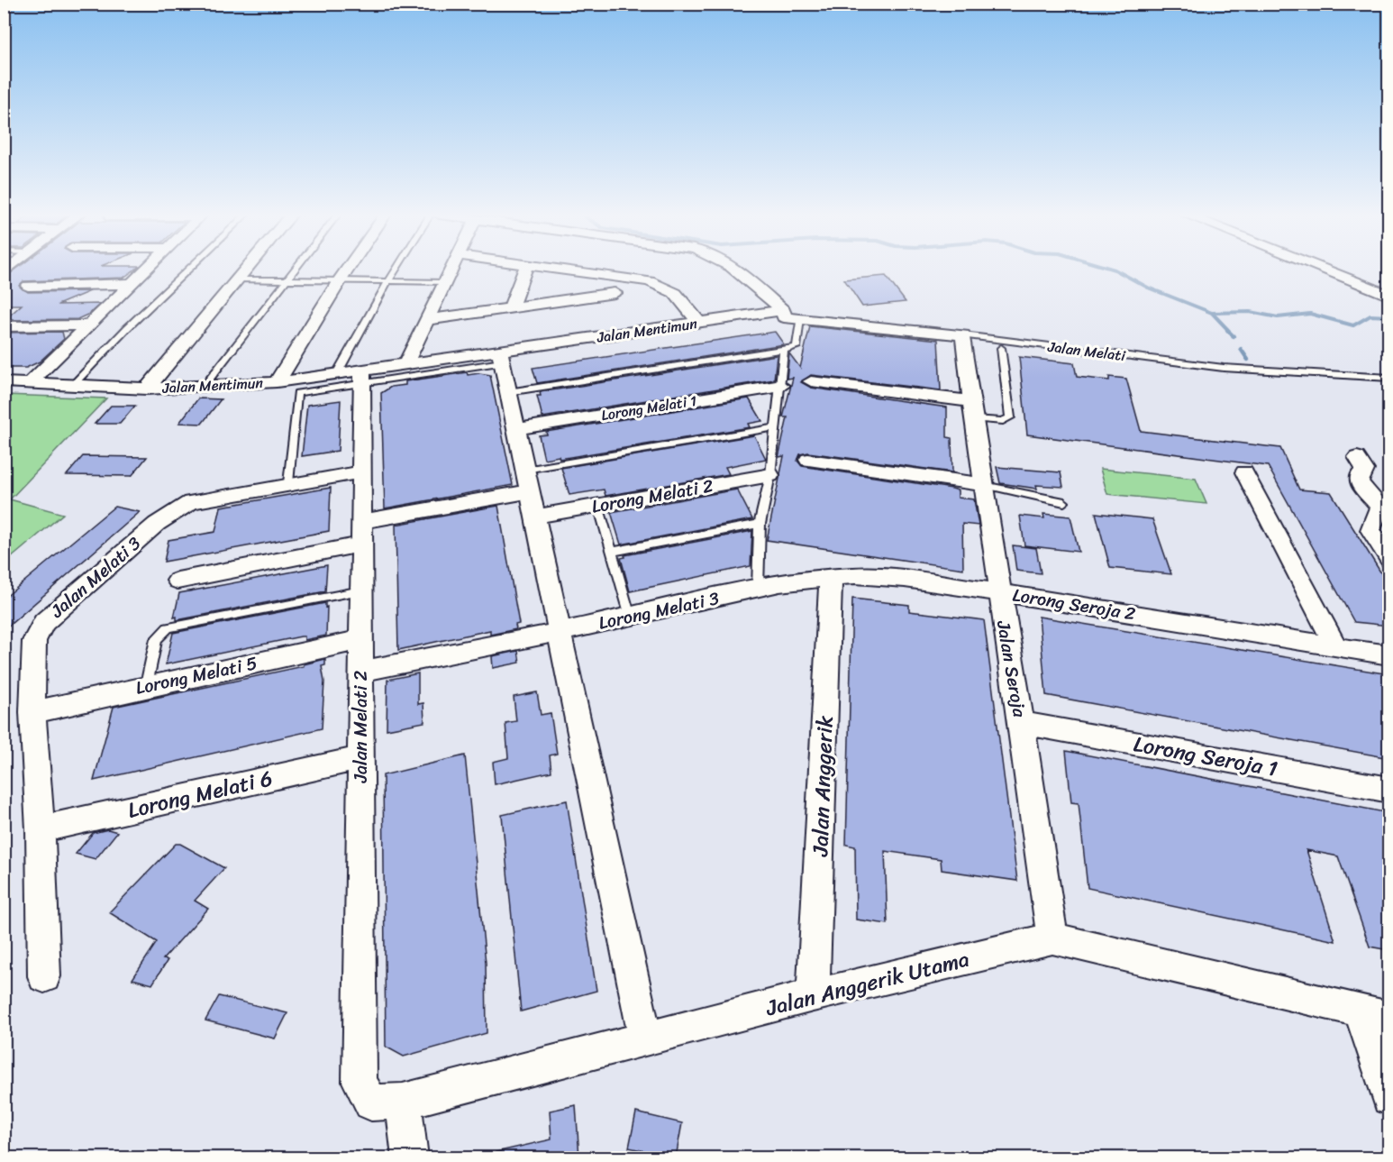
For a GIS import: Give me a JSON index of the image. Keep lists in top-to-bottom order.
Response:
{
  "streets": {
    "street": [
      "Jalan Mentimun",
      "Jalan Melati",
      "Lorong Melati 1",
      "Lorong Melati 2",
      "Jalan Melati 3",
      "Lorong Seroja 2",
      "Lorong Melati 3",
      "Jalan Seroja",
      "Lorong Melati 5",
      "Jalan Melati 2",
      "Lorong Seroja 1",
      "Jalan Anggerik",
      "Lorong Melati 6",
      "Jalan Anggerik Utama"
    ]
  },
  "crossings": [
    ["Jalan Mentimun", "Jalan Melati"],
    ["Jalan Mentimun", "Jalan Melati 2"],
    ["Jalan Melati", "Jalan Seroja"],
    ["Jalan Melati 3", "Lorong Melati 5"],
    ["Jalan Melati 3", "Jalan Melati 2"],
    ["Jalan Melati 3", "Lorong Melati 6"],
    ["Lorong Seroja 2", "Lorong Melati 3"],
    ["Lorong Seroja 2", "Jalan Seroja"],
    ["Lorong Seroja 2", "Jalan Anggerik"],
    ["Lorong Melati 3", "Jalan Melati 2"],
    ["Jalan Seroja", "Lorong Seroja 1"],
    ["Jalan Seroja", "Jalan Anggerik Utama"],
    ["Lorong Melati 5", "Jalan Melati 2"],
    ["Jalan Melati 2", "Lorong Melati 6"],
    ["Jalan Melati 2", "Jalan Anggerik Utama"],
    ["Jalan Anggerik", "Jalan Anggerik Utama"]
  ]
}
